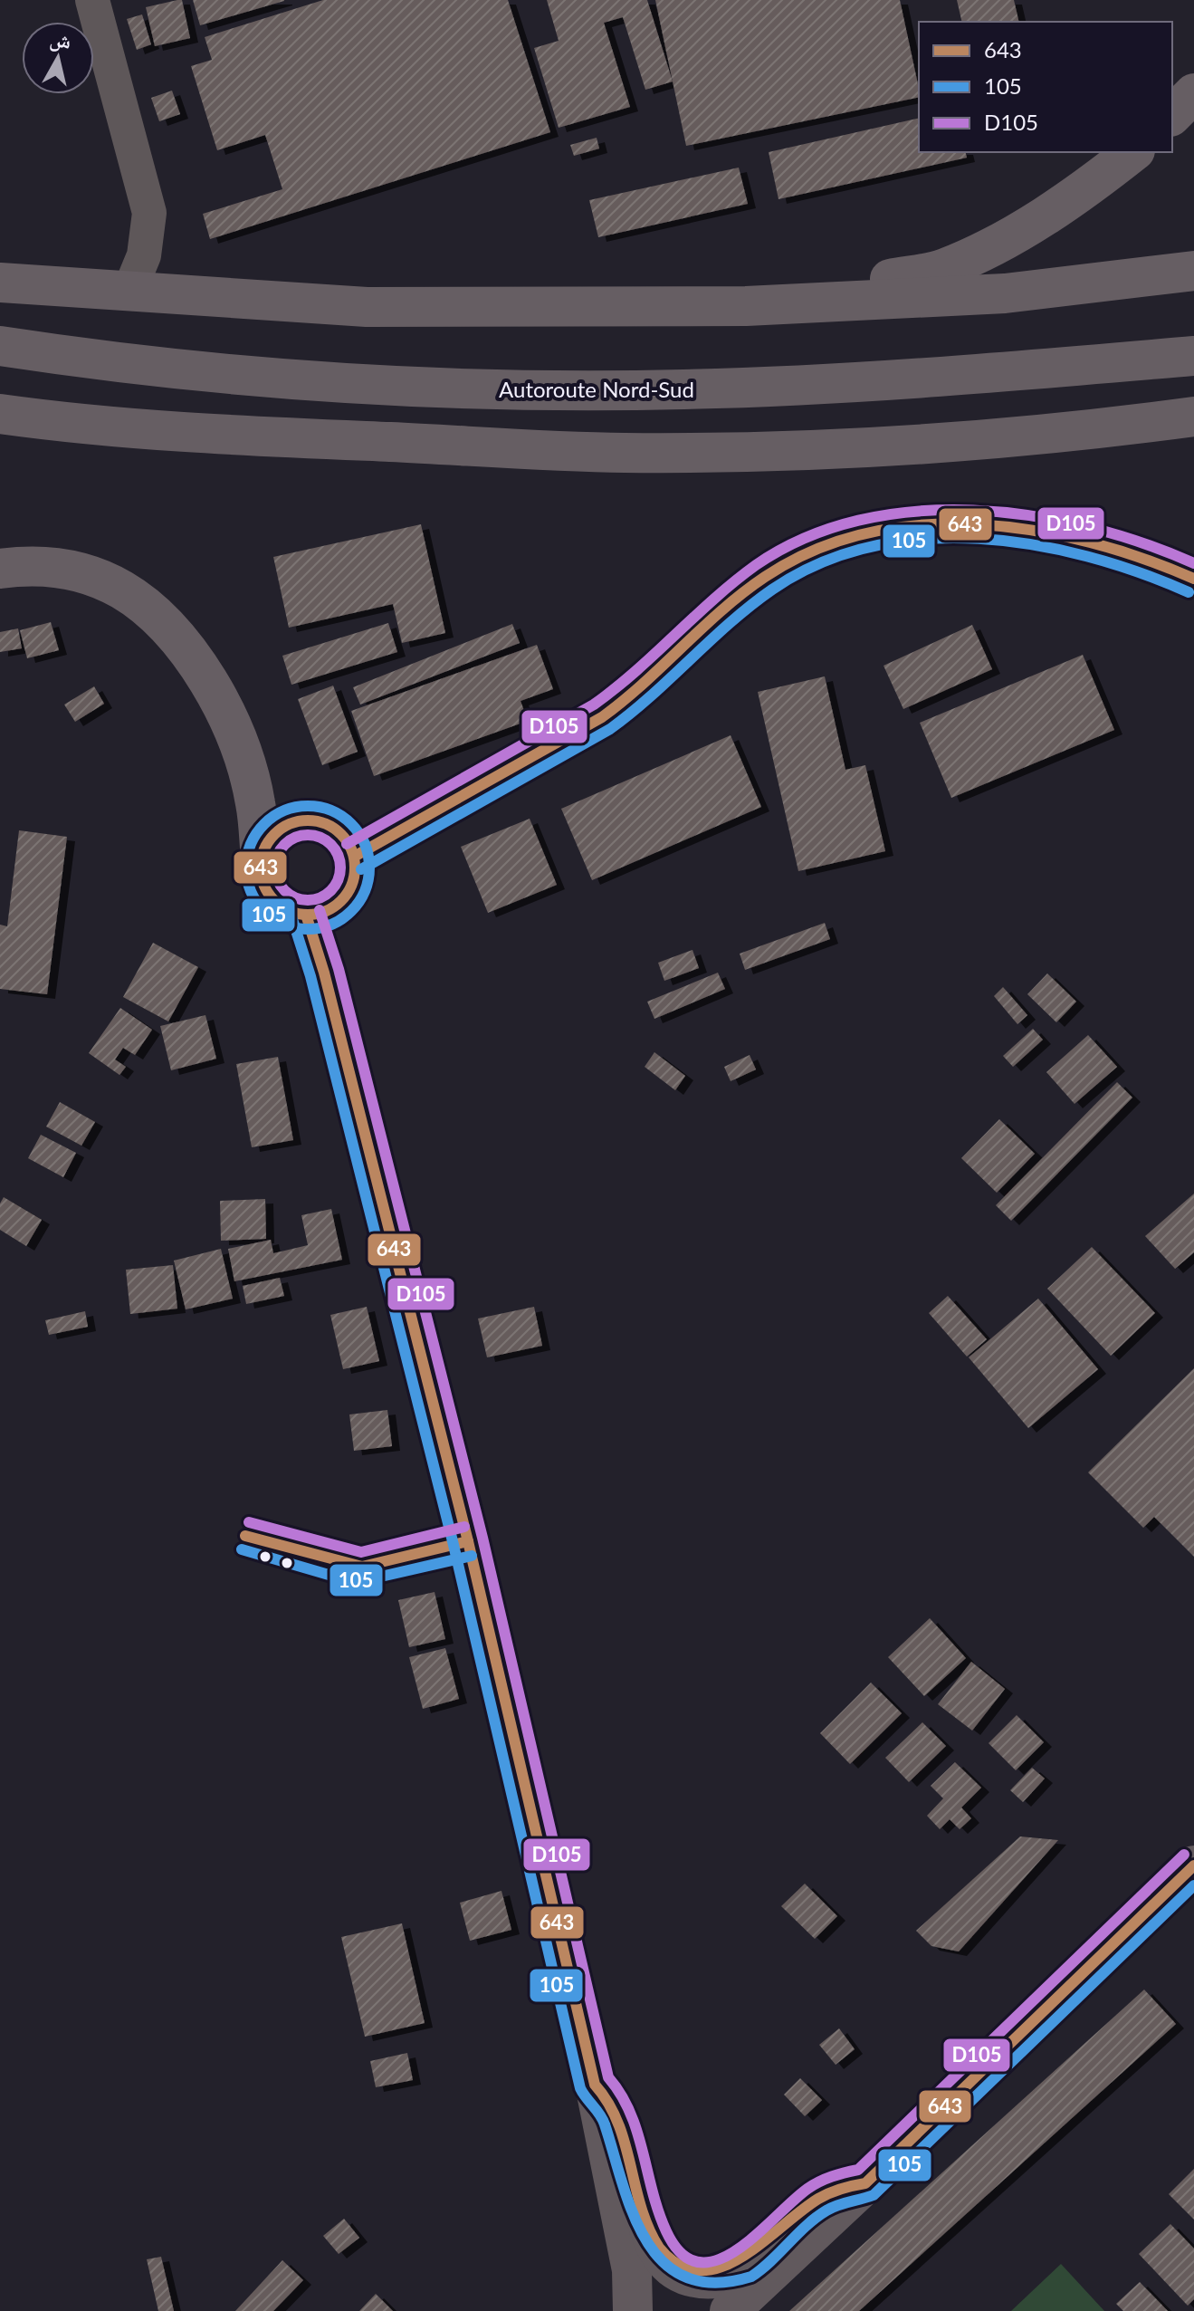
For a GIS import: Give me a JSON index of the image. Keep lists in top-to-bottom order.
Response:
{
  "streets": {
    "highway": ["Autoroute Nord-Sud"]
  },
  "lines": ["transit line D105", "transit line 643", "transit line 105"],
  "legend": ["643", "105", "D105"],
  "north": "top"
}
